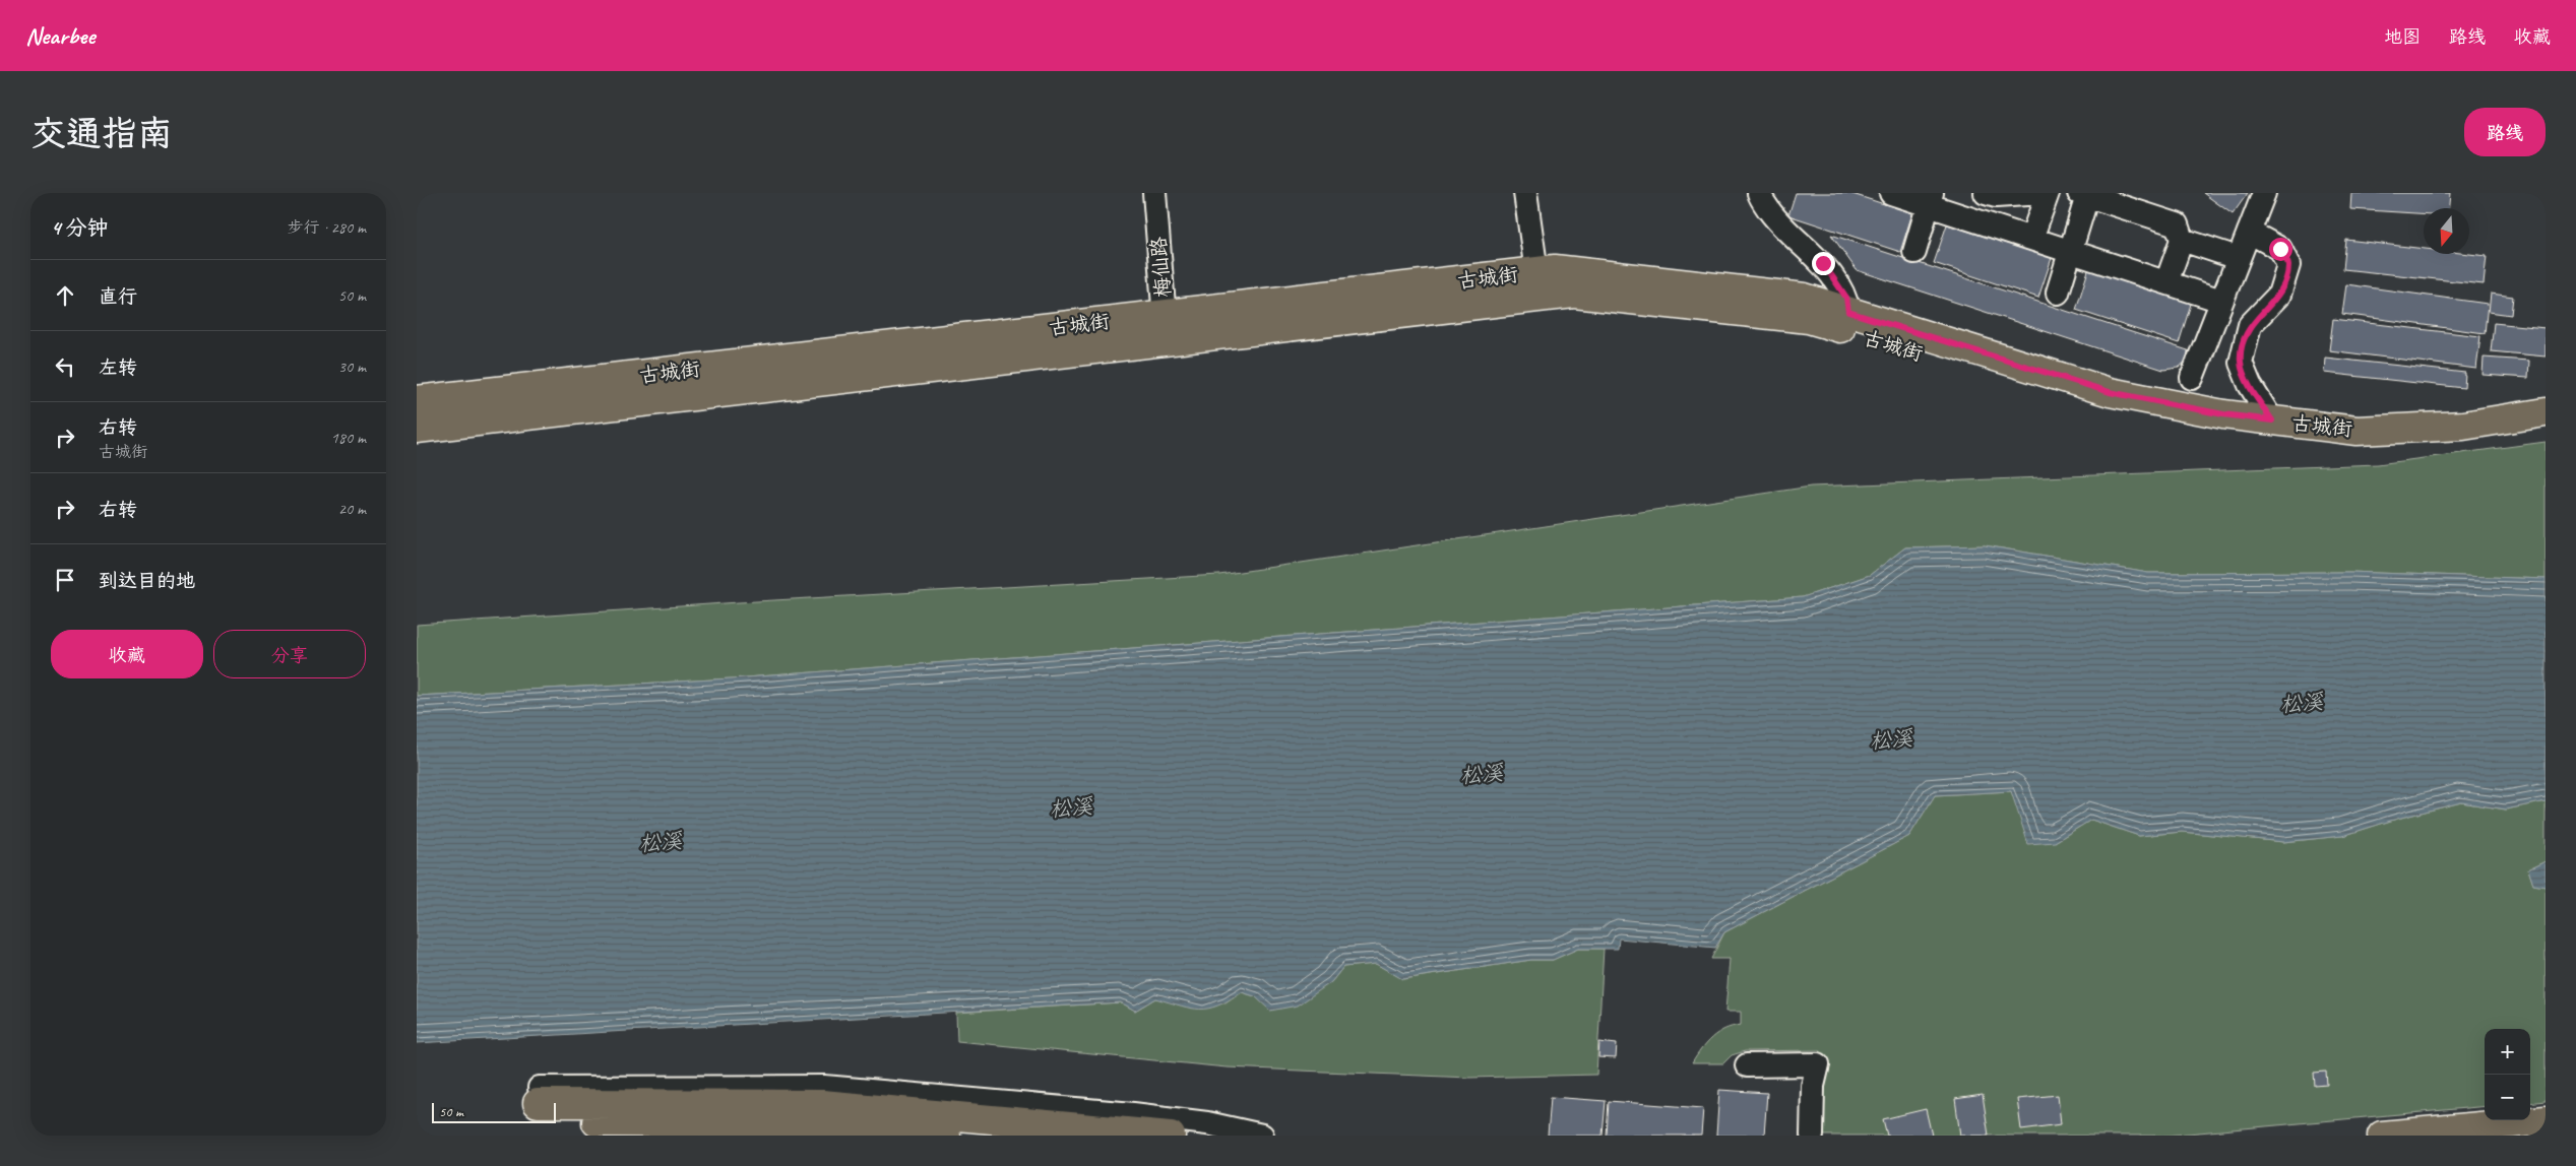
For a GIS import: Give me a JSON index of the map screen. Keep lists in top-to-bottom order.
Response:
{
  "streets": {
    "main road": ["古城街"],
    "street": ["梅仙路"]
  },
  "crossings": [
    ["梅仙路", "古城街"]
  ],
  "water": ["松溪"],
  "scale_bar": "50 m",
  "north": "bottom",
  "page": {
    "header": "Nearbee",
    "nav": ["地图", "路线", "收藏"],
    "buttons": [
      "路线",
      ["收藏", "分享"]
    ],
    "title": "交通指南",
    "heading": ["4 分钟", "步行 · 280 m"],
    "list": [
      ["直行", "50 m"],
      ["左转", "30 m"],
      ["右转", "古城街", "180 m"],
      ["右转", "20 m"],
      "到达目的地"
    ],
    "map_buttons": ["+", "−"],
    "scale": "50 m"
  }
}
